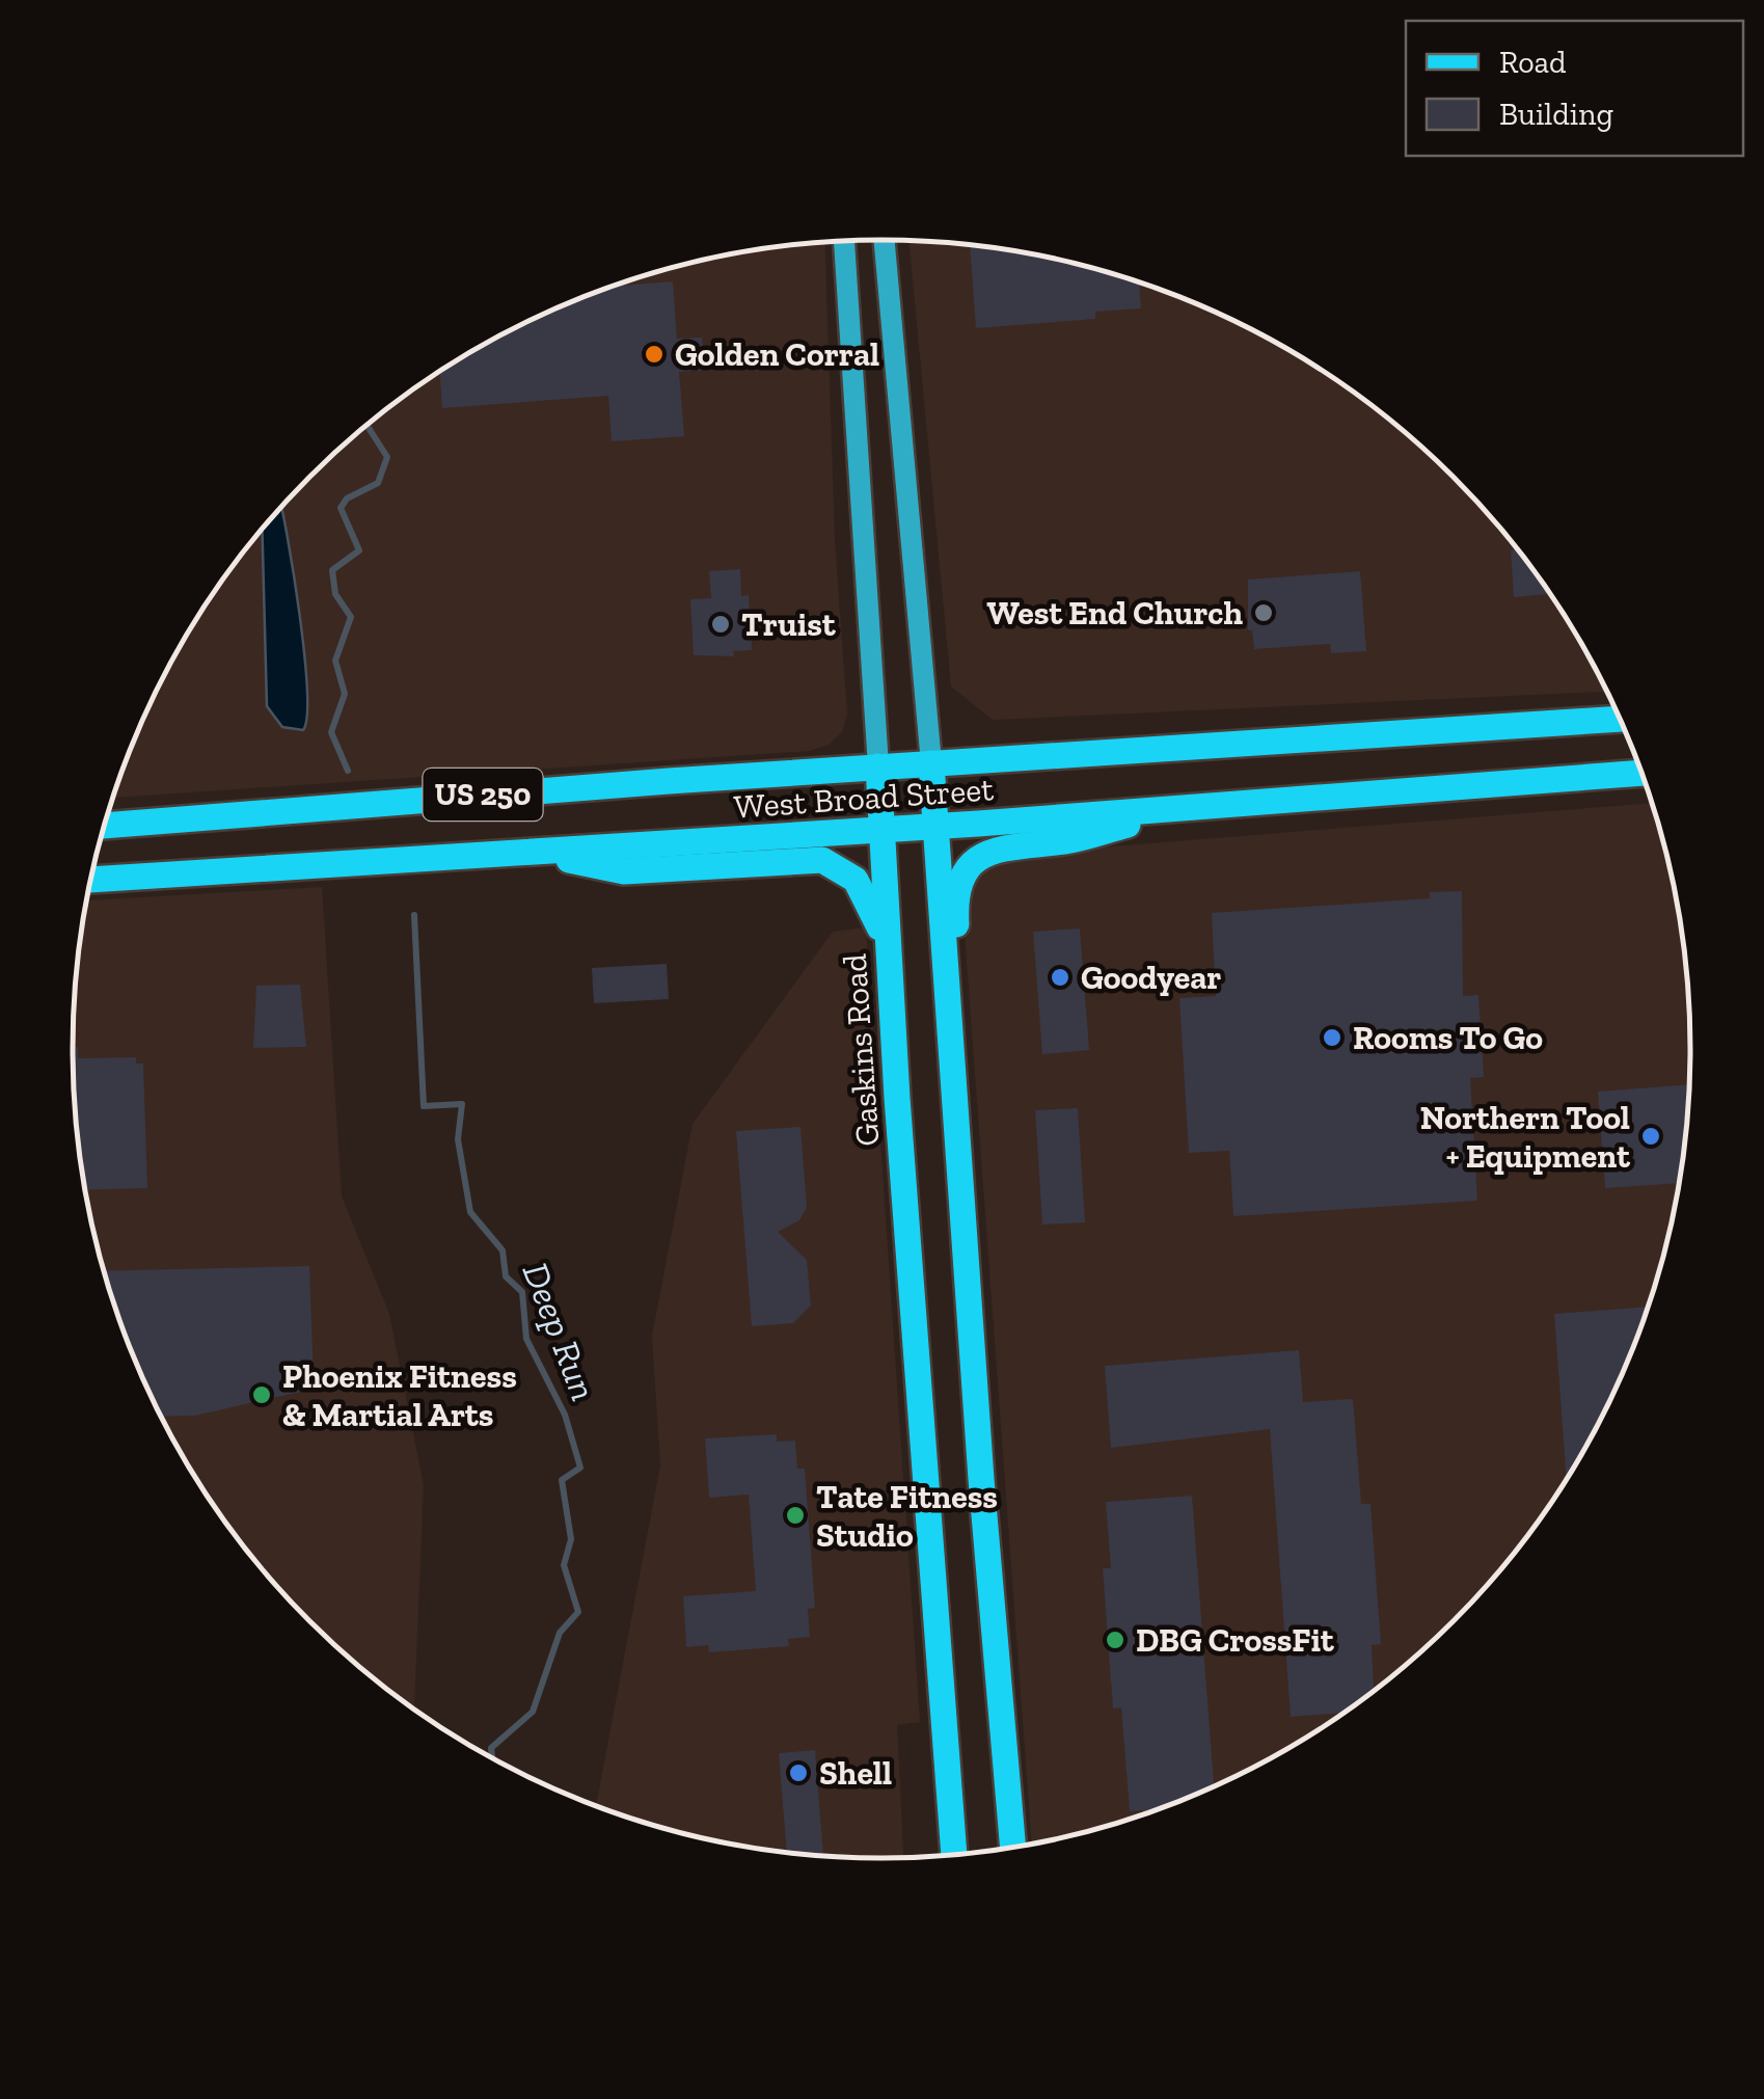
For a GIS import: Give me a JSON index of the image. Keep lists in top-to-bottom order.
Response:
{
  "streets": {
    "main road": ["US 250", "West Broad Street", "Gaskins Road"]
  },
  "crossings": [
    ["West Broad Street", "Gaskins Road"]
  ],
  "water": ["Deep Run"],
  "places": [
    "Golden Corral",
    "West End Church",
    "Truist",
    "Goodyear",
    "Rooms To Go",
    "Northern Tool + Equipment",
    "Phoenix Fitness & Martial Arts",
    "Tate Fitness Studio",
    "DBG CrossFit",
    "Shell"
  ],
  "legend": ["Road", "Building"]
}
